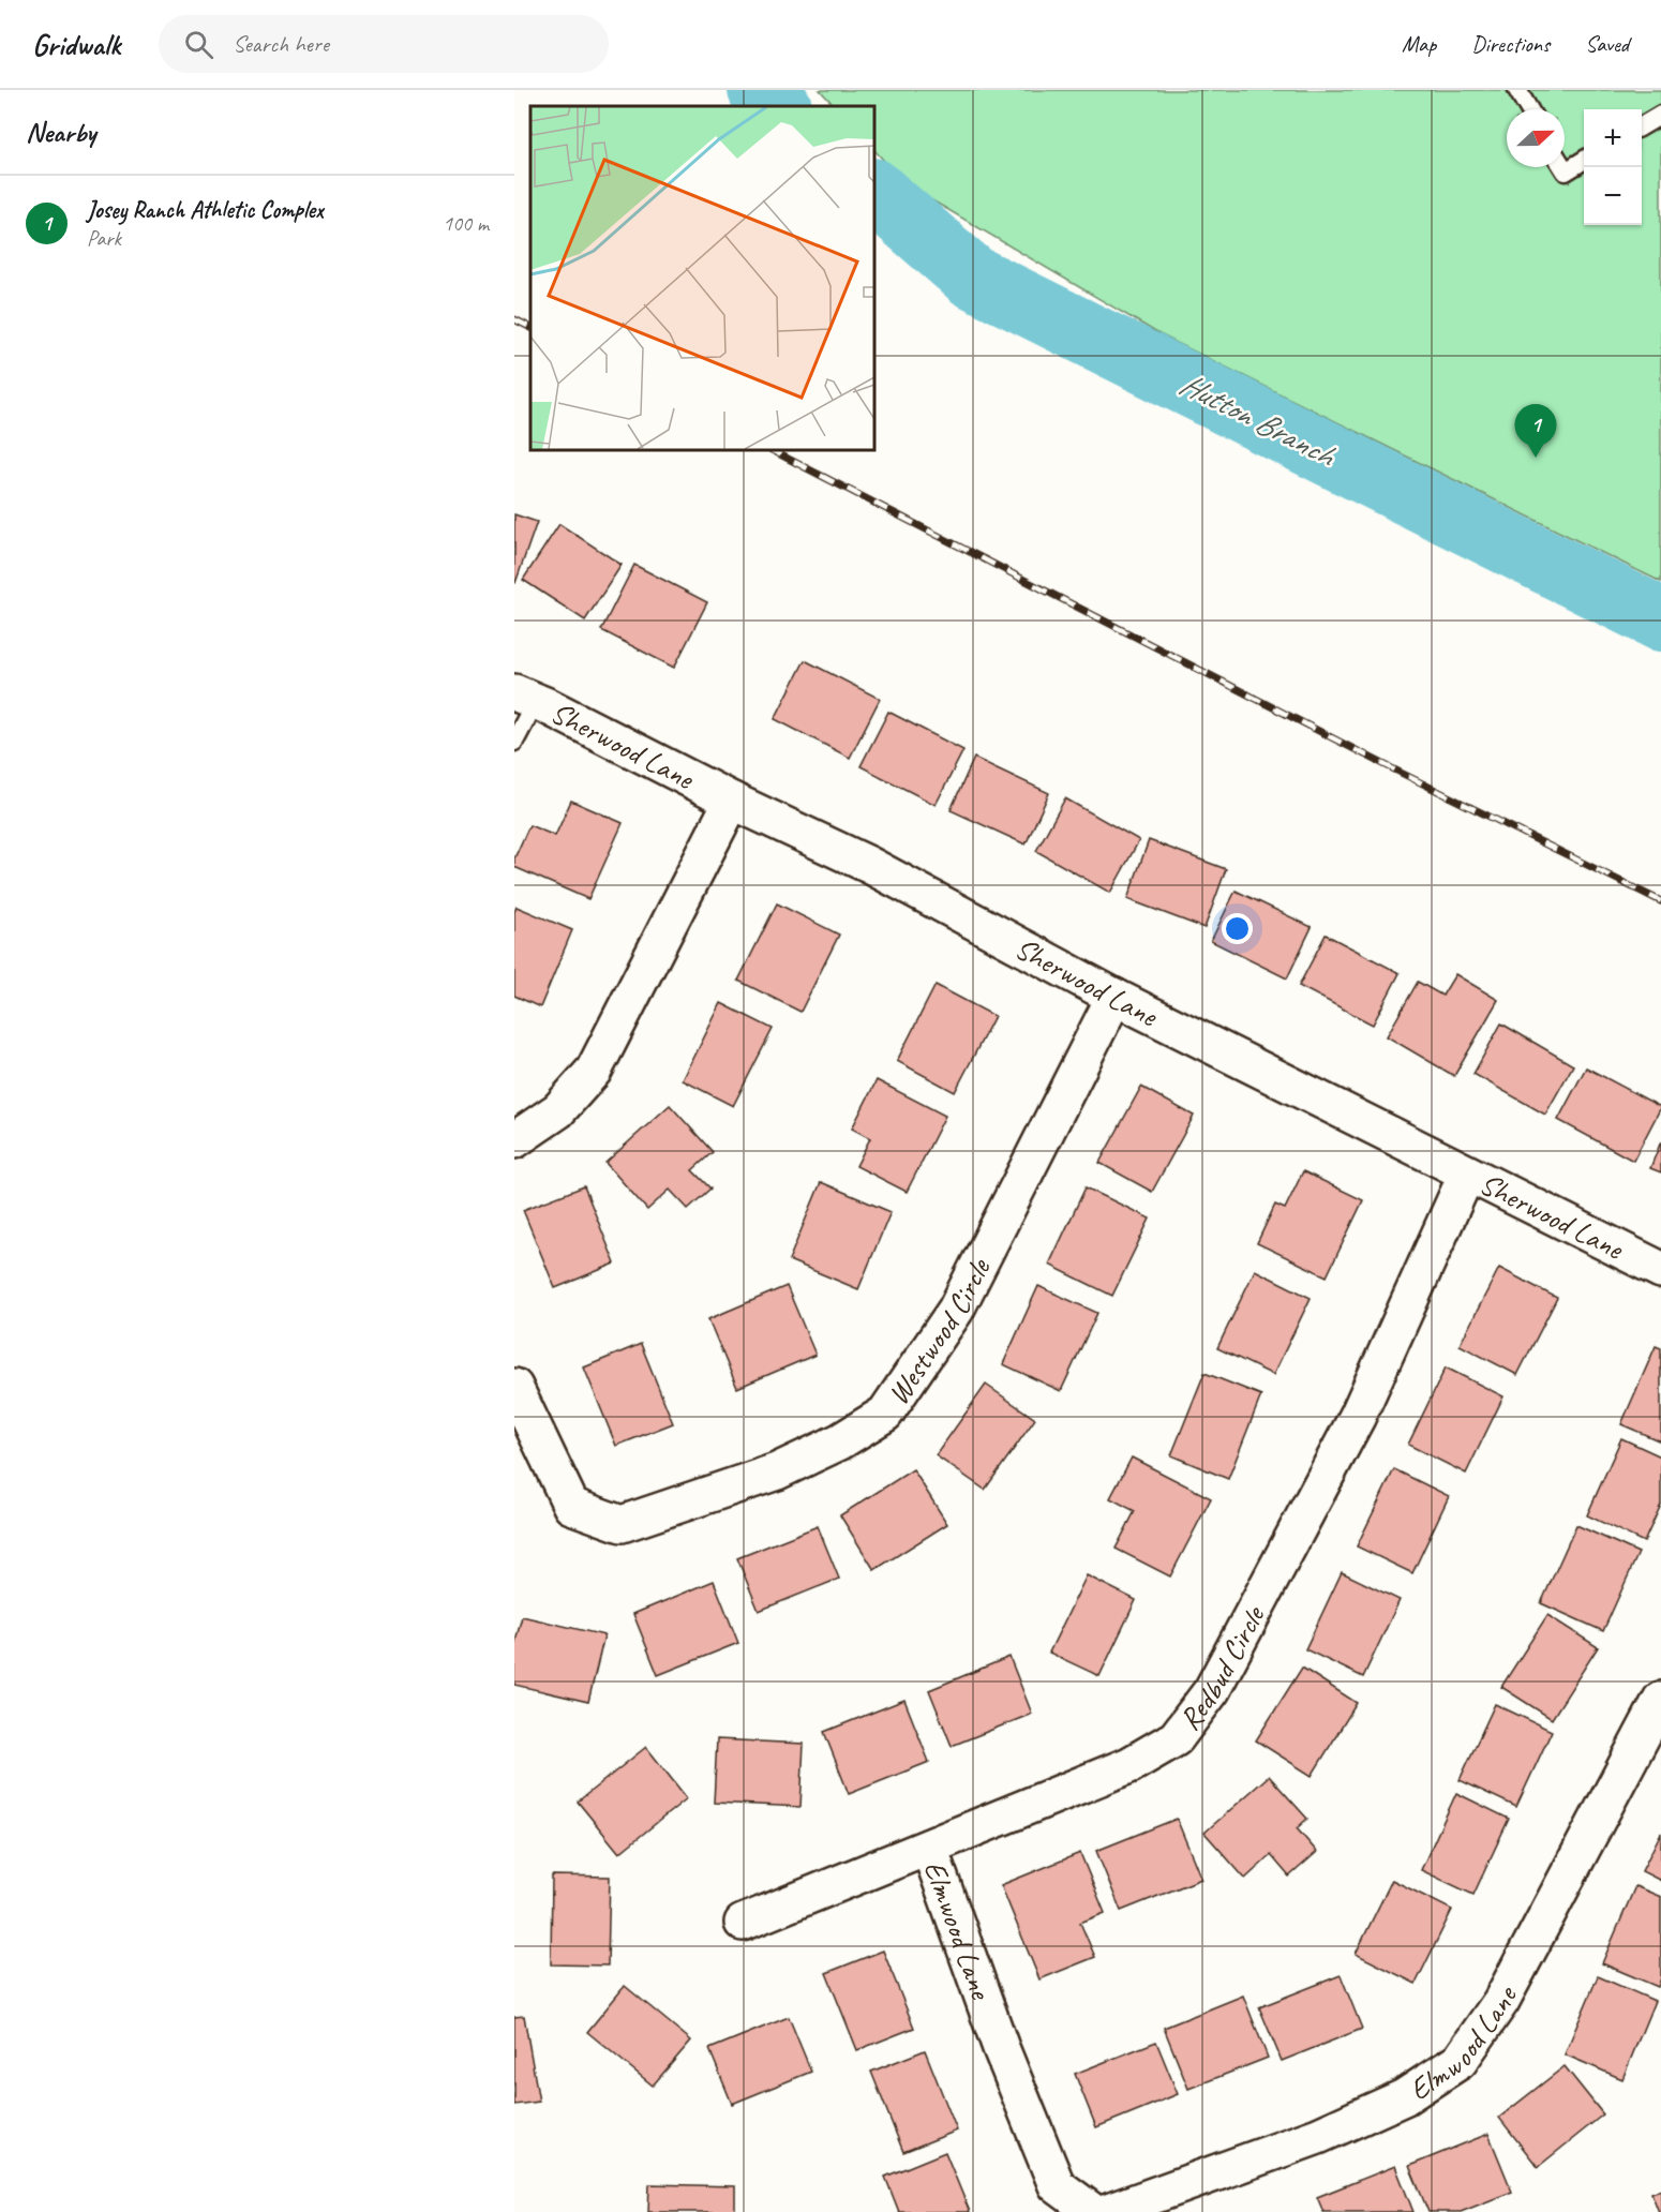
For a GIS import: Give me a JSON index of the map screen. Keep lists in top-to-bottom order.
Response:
{
  "streets": {
    "street": [
      "Sherwood Lane",
      "Westwood Circle",
      "Redbud Circle",
      "Elmwood Lane"
    ]
  },
  "crossings": [
    ["Sherwood Lane", "Westwood Circle"],
    ["Sherwood Lane", "Redbud Circle"],
    ["Redbud Circle", "Elmwood Lane"]
  ],
  "water": ["Hutton Branch"],
  "north": "right",
  "page": {
    "header": "Gridwalk",
    "search": "Search here",
    "nav": ["Map", "Directions", "Saved"],
    "heading": "Nearby",
    "map_buttons": ["+", "−"],
    "list": [
      {
        "mark": "1",
        "name": "Josey Ranch Athletic Complex",
        "note": "Park",
        "value": "100 m"
      }
    ],
    "pins": "1"
  }
}
